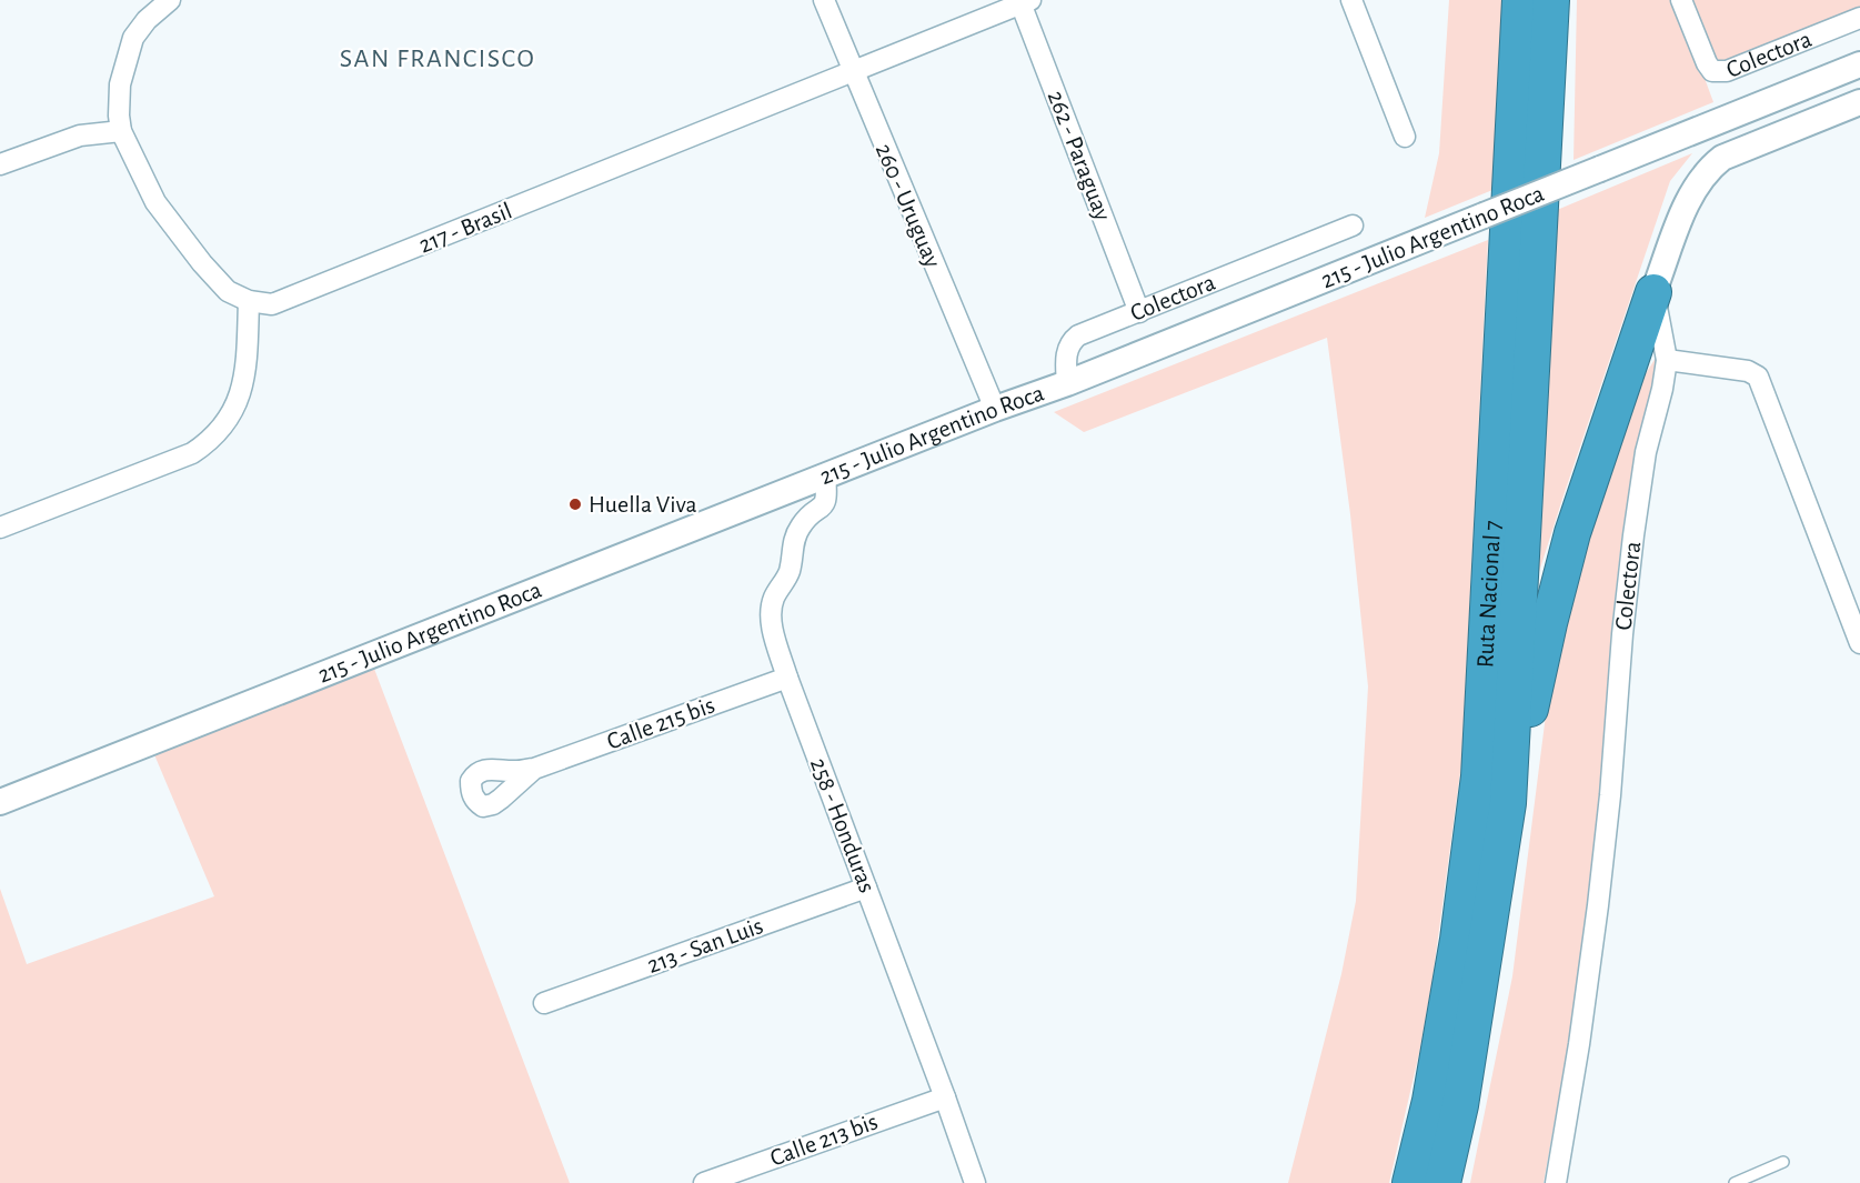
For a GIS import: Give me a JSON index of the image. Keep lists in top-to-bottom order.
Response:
{
  "streets": {
    "highway": ["Ruta Nacional 7"],
    "street": [
      "Colectora",
      "262 - Paraguay",
      "260 - Uruguay",
      "217 - Brasil",
      "215 - Julio Argentino Roca",
      "Calle 215 bis",
      "258 - Honduras",
      "213 - San Luis",
      "Calle 213 bis"
    ]
  },
  "crossings": [
    ["Colectora", "262 - Paraguay"],
    ["Colectora", "215 - Julio Argentino Roca"],
    ["262 - Paraguay", "217 - Brasil"],
    ["260 - Uruguay", "217 - Brasil"],
    ["260 - Uruguay", "215 - Julio Argentino Roca"],
    ["215 - Julio Argentino Roca", "258 - Honduras"],
    ["Calle 215 bis", "258 - Honduras"],
    ["258 - Honduras", "213 - San Luis"],
    ["258 - Honduras", "Calle 213 bis"]
  ],
  "districts": ["SAN FRANCISCO"],
  "places": ["Huella Viva"]
}
